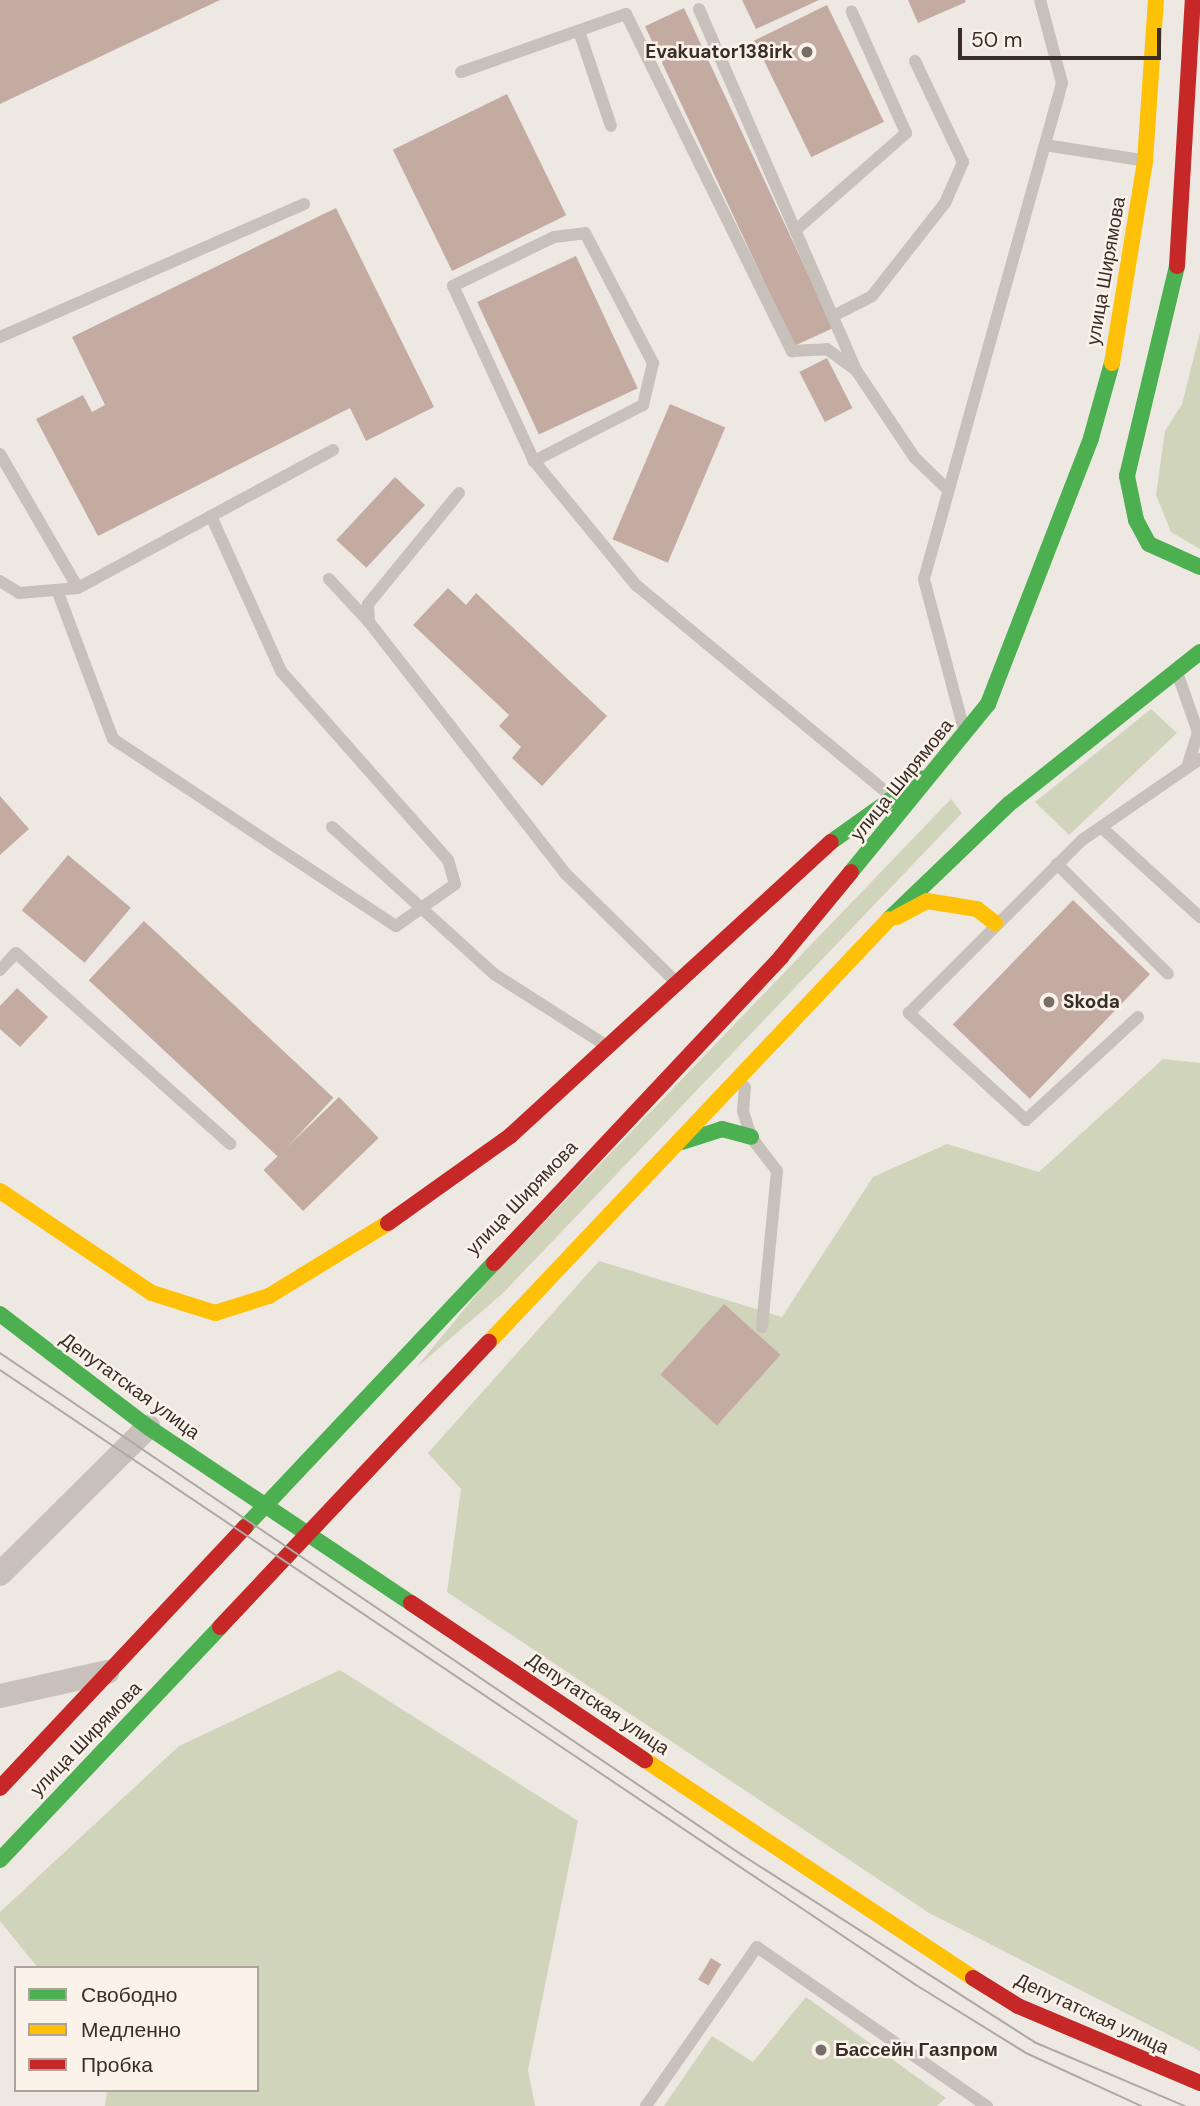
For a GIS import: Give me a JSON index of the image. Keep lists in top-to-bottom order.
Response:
{
  "streets": {
    "main road": ["улица Ширямова", "Депутатская улица"]
  },
  "places": ["Evakuator138irk", "Skoda", "Бассейн Газпром"],
  "legend": ["Свободно", "Медленно", "Пробка"],
  "scale_bar": "50 m"
}
